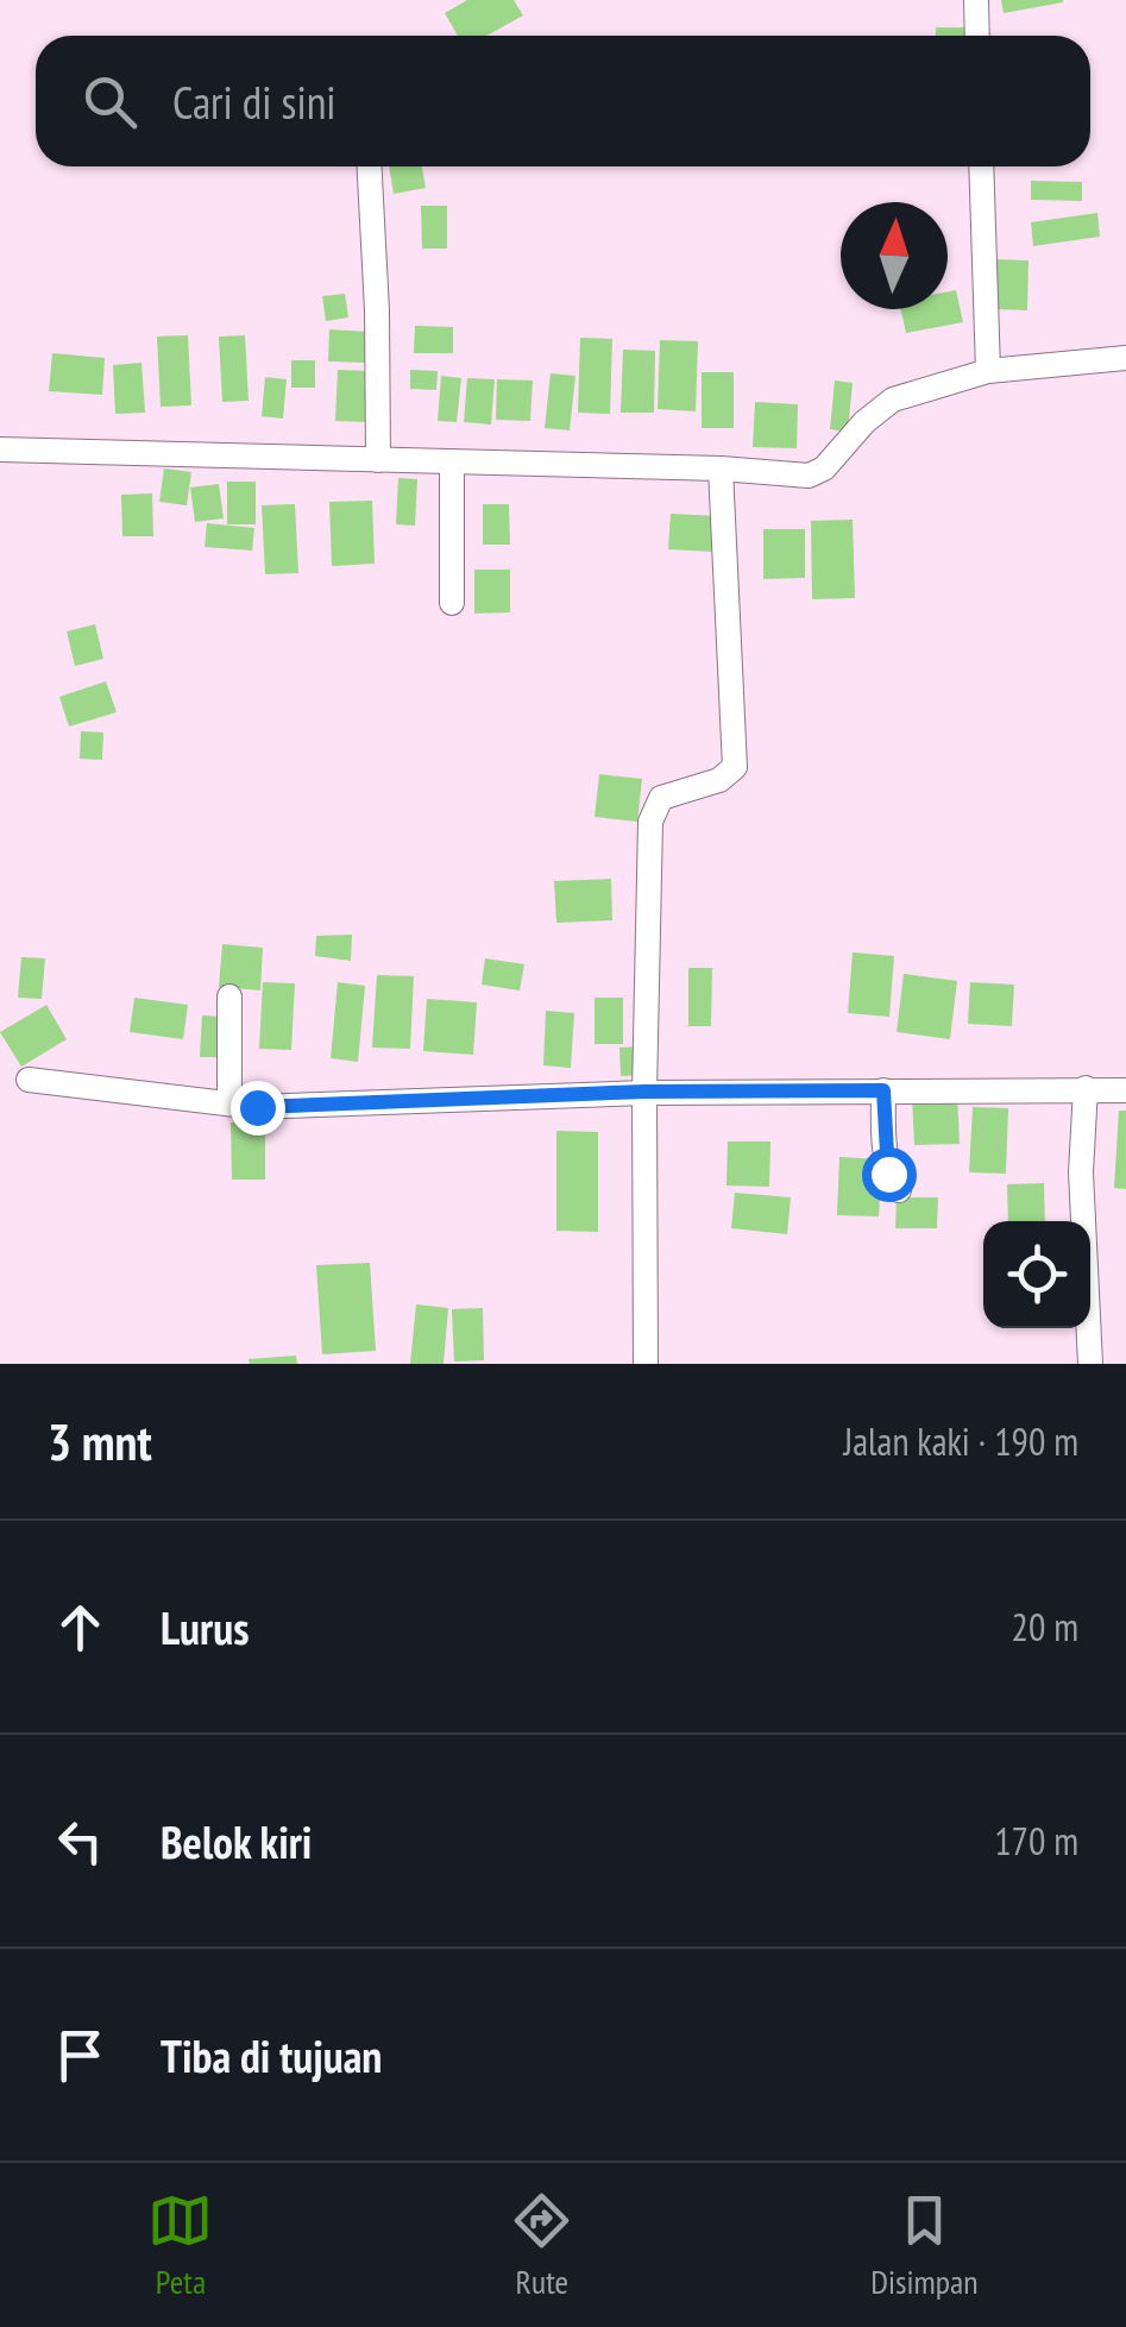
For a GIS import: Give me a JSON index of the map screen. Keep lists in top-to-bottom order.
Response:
{
  "north": "top",
  "page": {
    "search": "Cari di sini",
    "heading": ["3 mnt", "Jalan kaki · 190 m"],
    "list": [
      ["Lurus", "20 m"],
      ["Belok kiri", "170 m"],
      "Tiba di tujuan"
    ],
    "nav": ["Peta", "Rute", "Disimpan"]
  }
}
